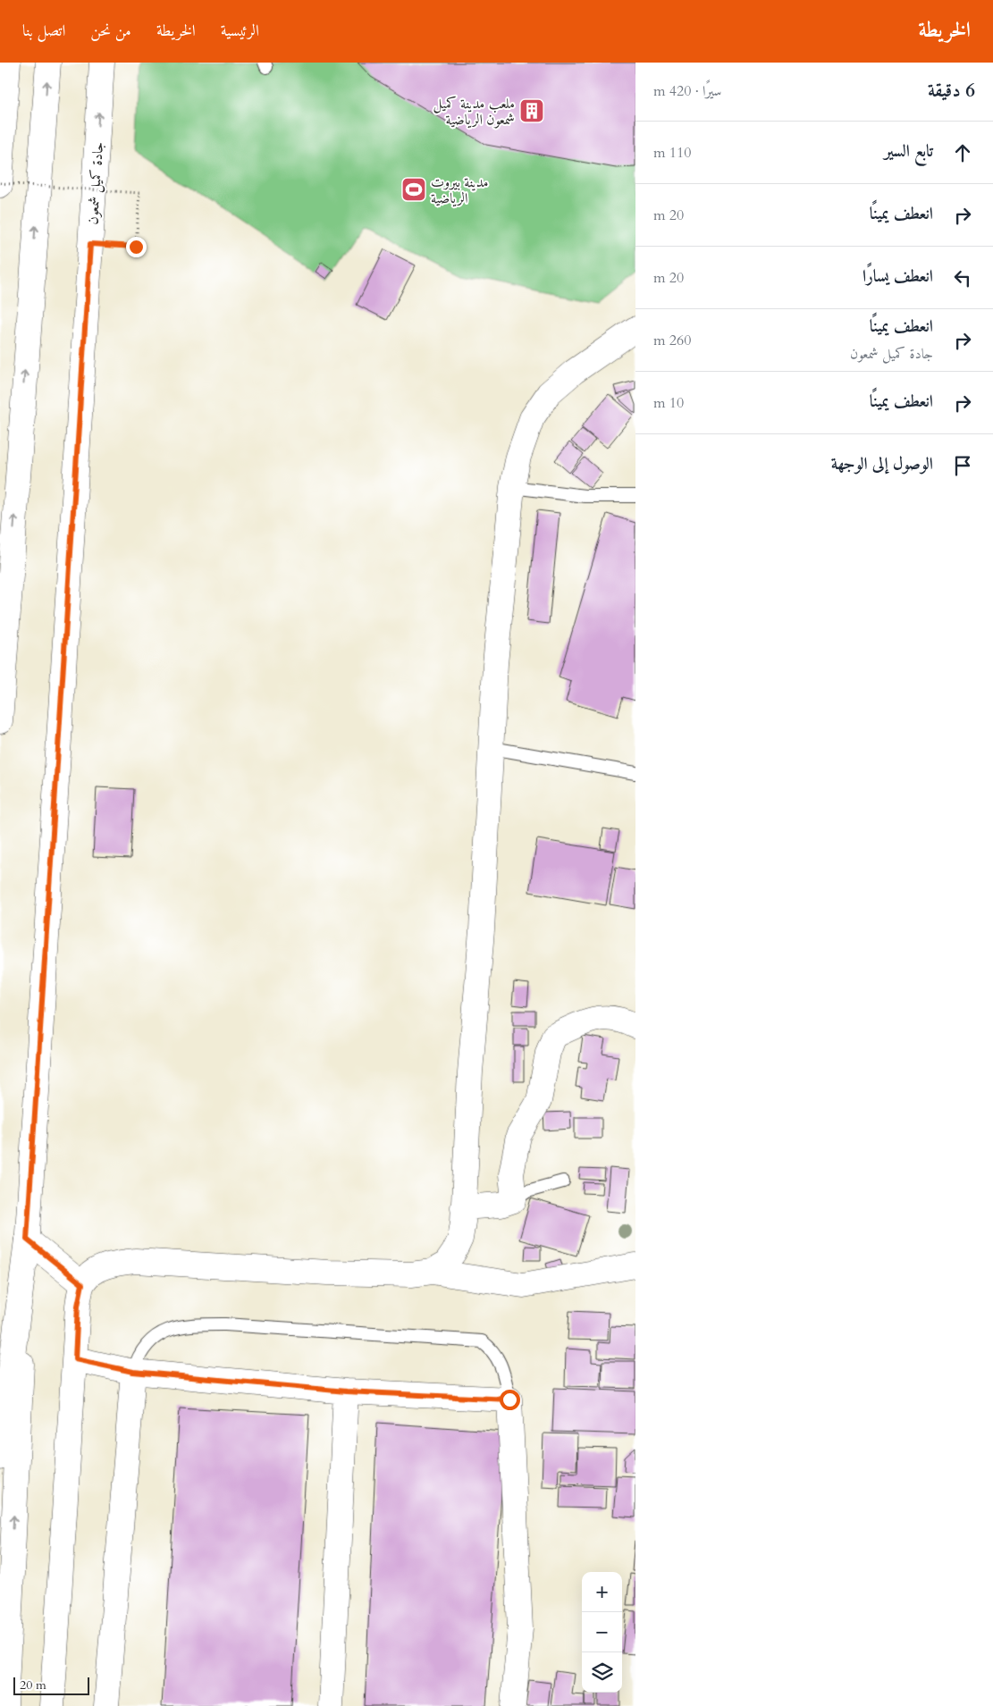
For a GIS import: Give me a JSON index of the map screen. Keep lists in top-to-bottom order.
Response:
{
  "streets": {
    "main road": ["جادة كميل شمعون"]
  },
  "places": {
    "building": ["ملعب مدينة كميل شمعون الرياضية"],
    "sports": ["مدينة بيروت الرياضية"]
  },
  "scale_bar": "20 m",
  "page": {
    "header": "الخريطة",
    "nav": [
      "الرئيسية",
      "الخريطة",
      "من نحن",
      "اتصل بنا"
    ],
    "heading": ["6 دقيقة", "سيرًا · 420 m"],
    "list": [
      ["تابع السير", "110 m"],
      ["انعطف يمينًا", "20 m"],
      ["انعطف يسارًا", "20 m"],
      ["انعطف يمينًا", "جادة كميل شمعون", "260 m"],
      ["انعطف يمينًا", "10 m"],
      "الوصول إلى الوجهة"
    ],
    "map_buttons": ["+", "−"],
    "scale": "20 m"
  }
}
